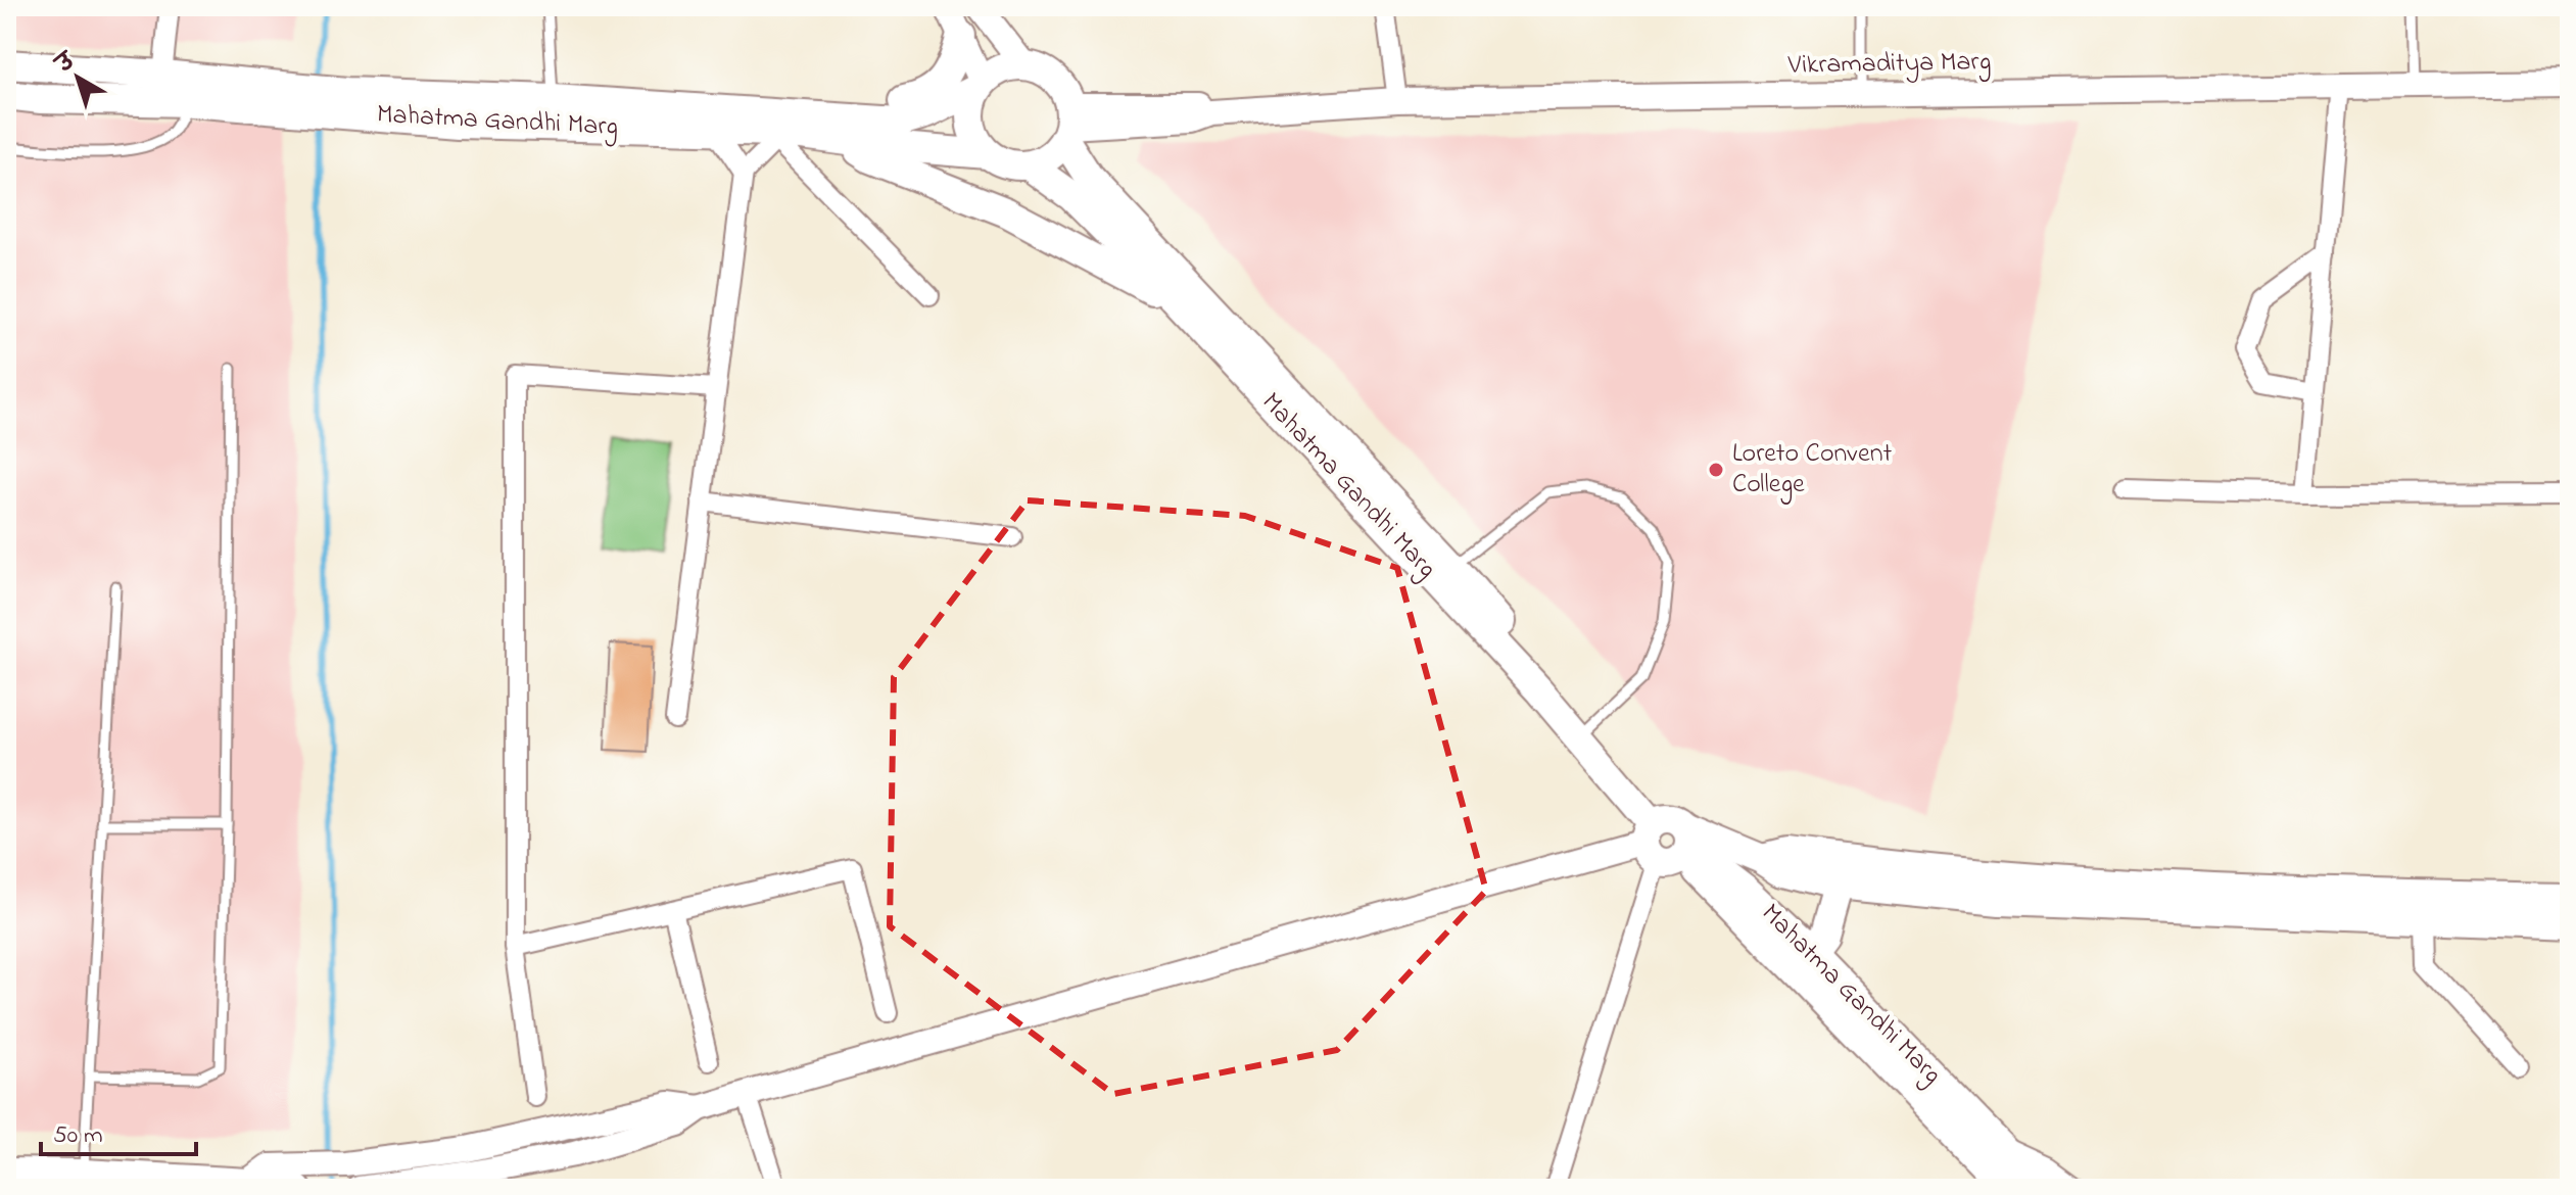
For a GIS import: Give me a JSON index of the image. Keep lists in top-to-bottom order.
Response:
{
  "streets": {
    "main road": ["Mahatma Gandhi Marg"],
    "street": ["Vikramaditya Marg"]
  },
  "crossings": [
    ["Vikramaditya Marg", "Mahatma Gandhi Marg"]
  ],
  "places": ["Loreto Convent College"],
  "scale_bar": "50 m",
  "north": "top left"
}
